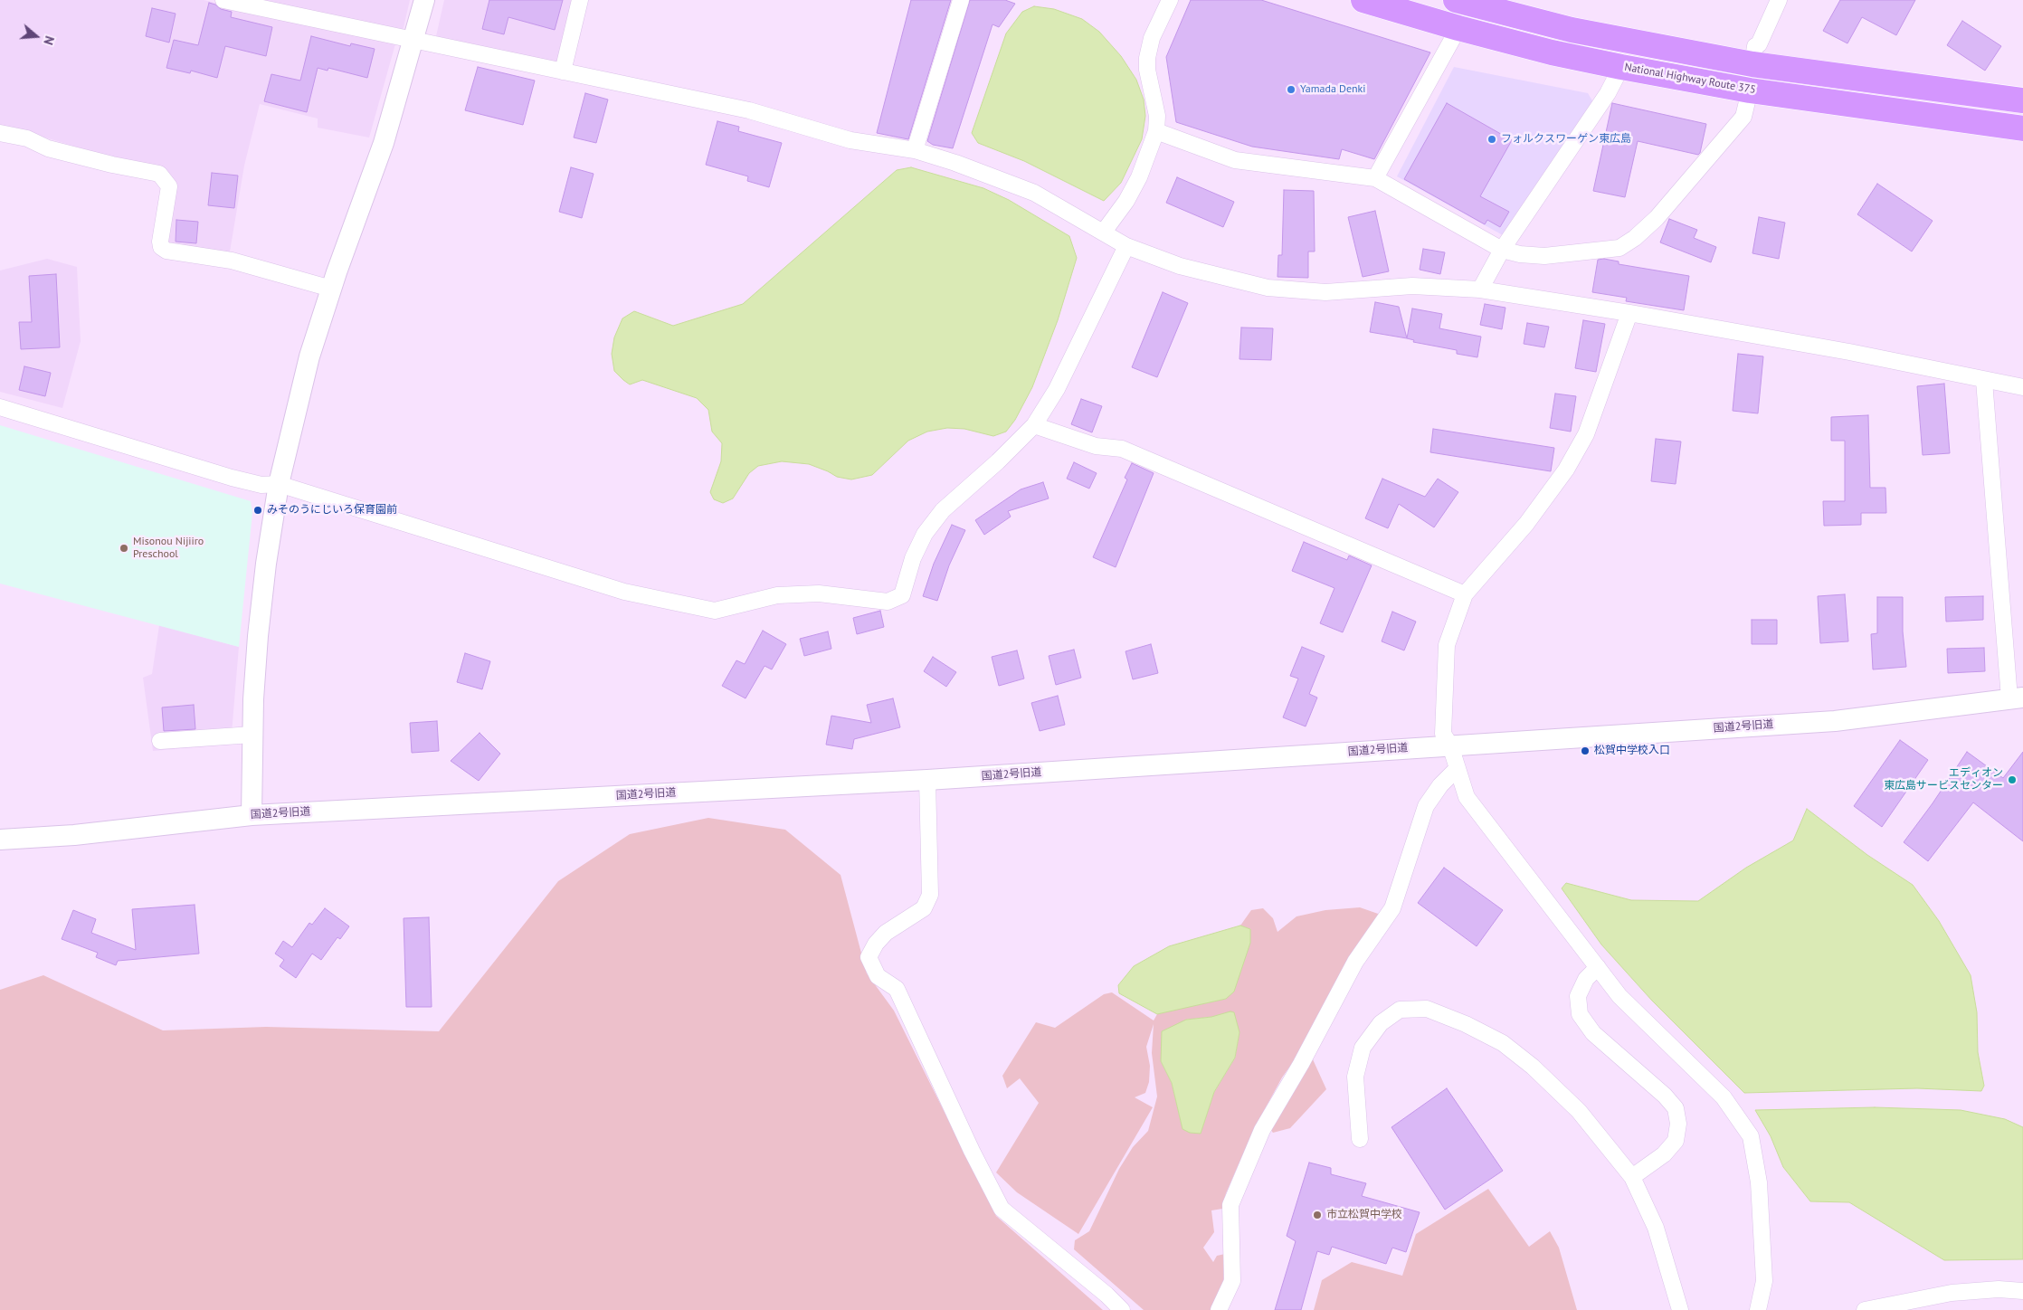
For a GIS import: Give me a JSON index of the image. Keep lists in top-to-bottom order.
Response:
{
  "streets": {
    "highway": ["National Highway Route 375"],
    "street": ["国道2号旧道"]
  },
  "places": [
    "Yamada Denki",
    "フォルクスワーゲン東広島",
    "みそのうにじいろ保育園前",
    "Misonou Nijiiro Preschool",
    "松賀中学校入口",
    "エディオン 東広島サービスセンター",
    "市立松賀中学校"
  ],
  "north": "right"
}
